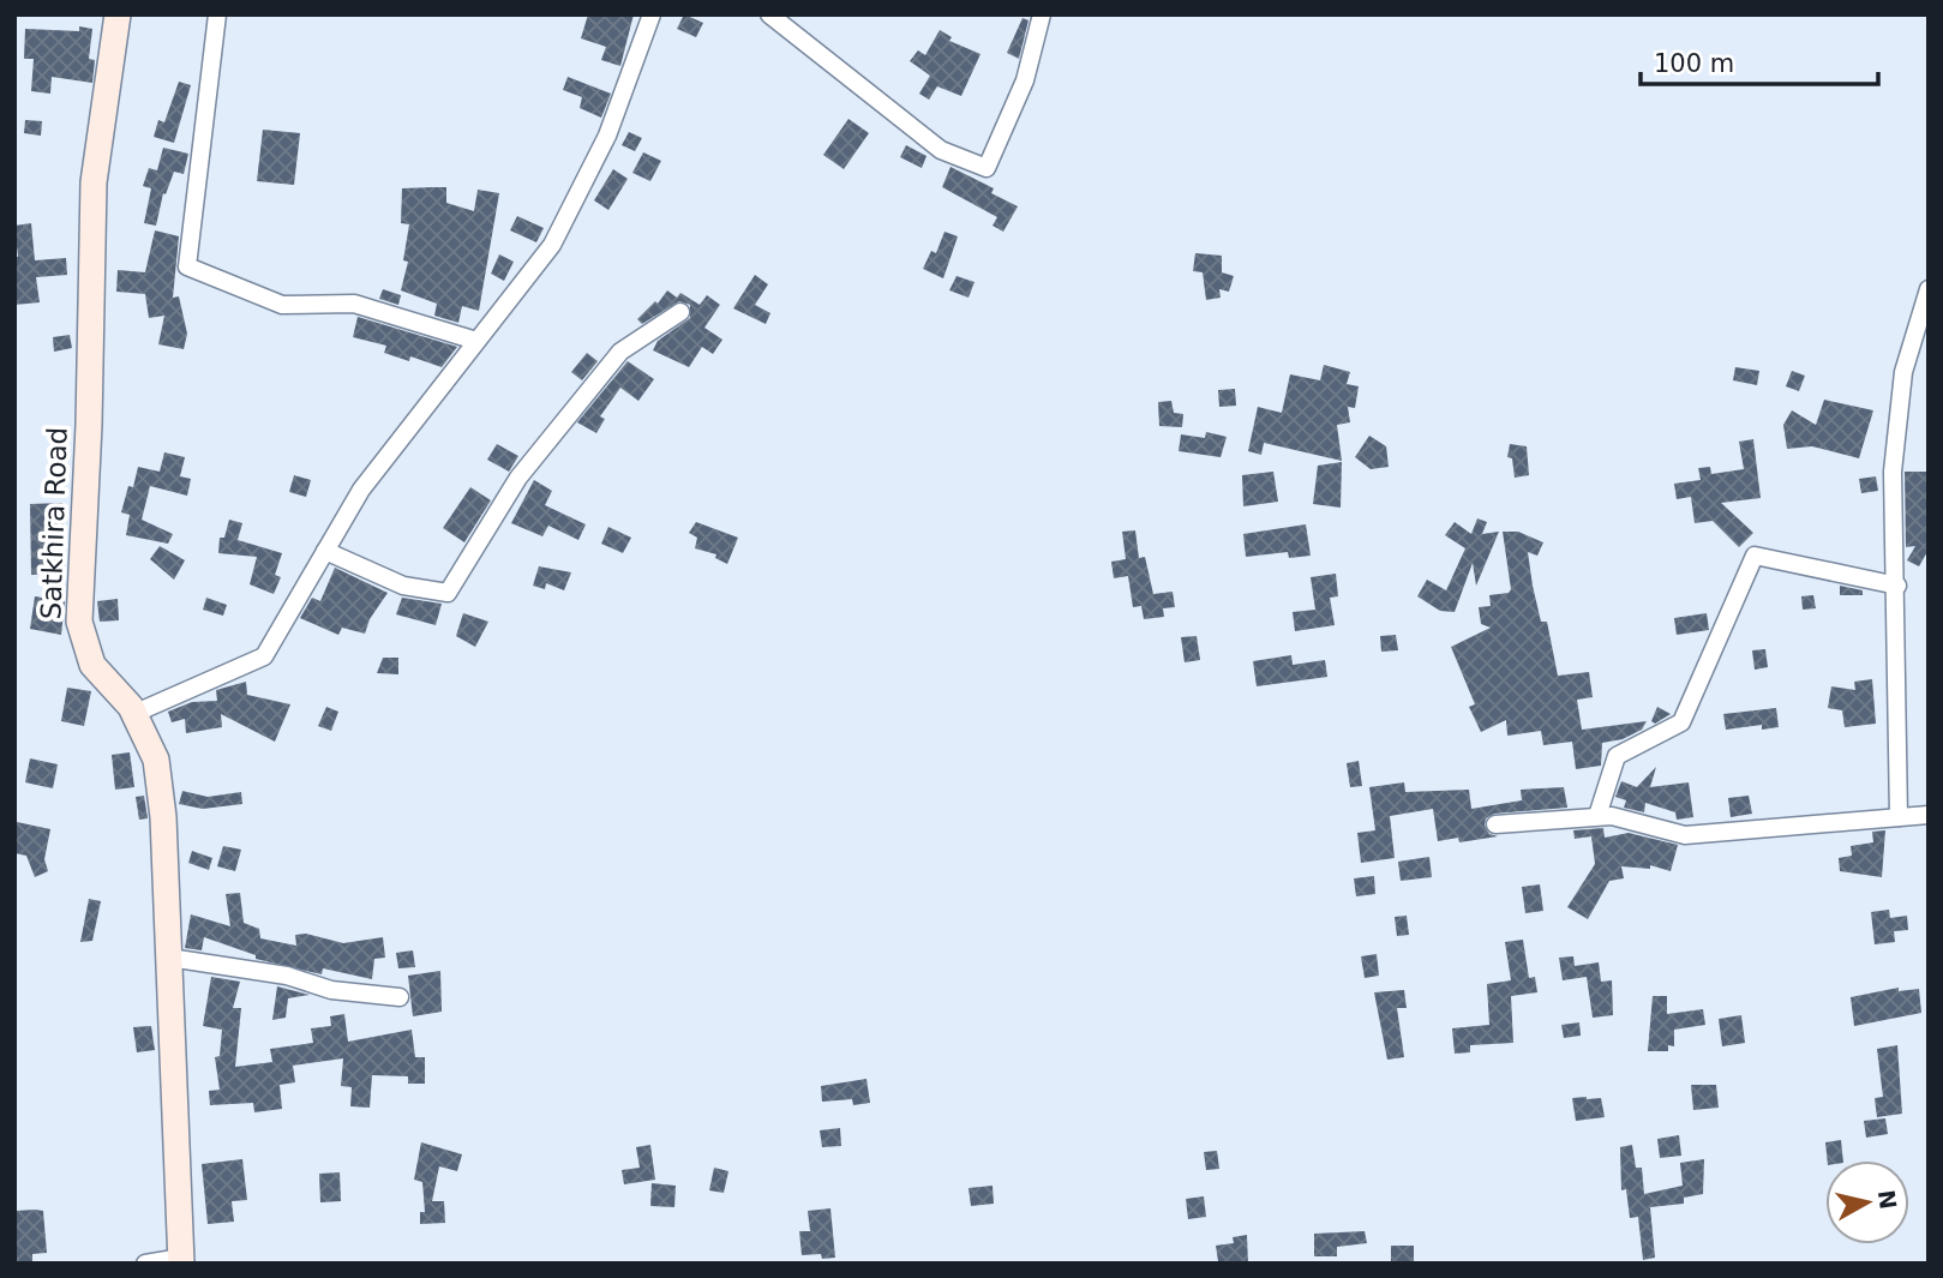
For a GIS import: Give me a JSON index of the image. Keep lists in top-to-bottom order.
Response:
{
  "streets": {
    "main road": ["Satkhira Road"]
  },
  "scale_bar": "100 m",
  "north": "right"
}
